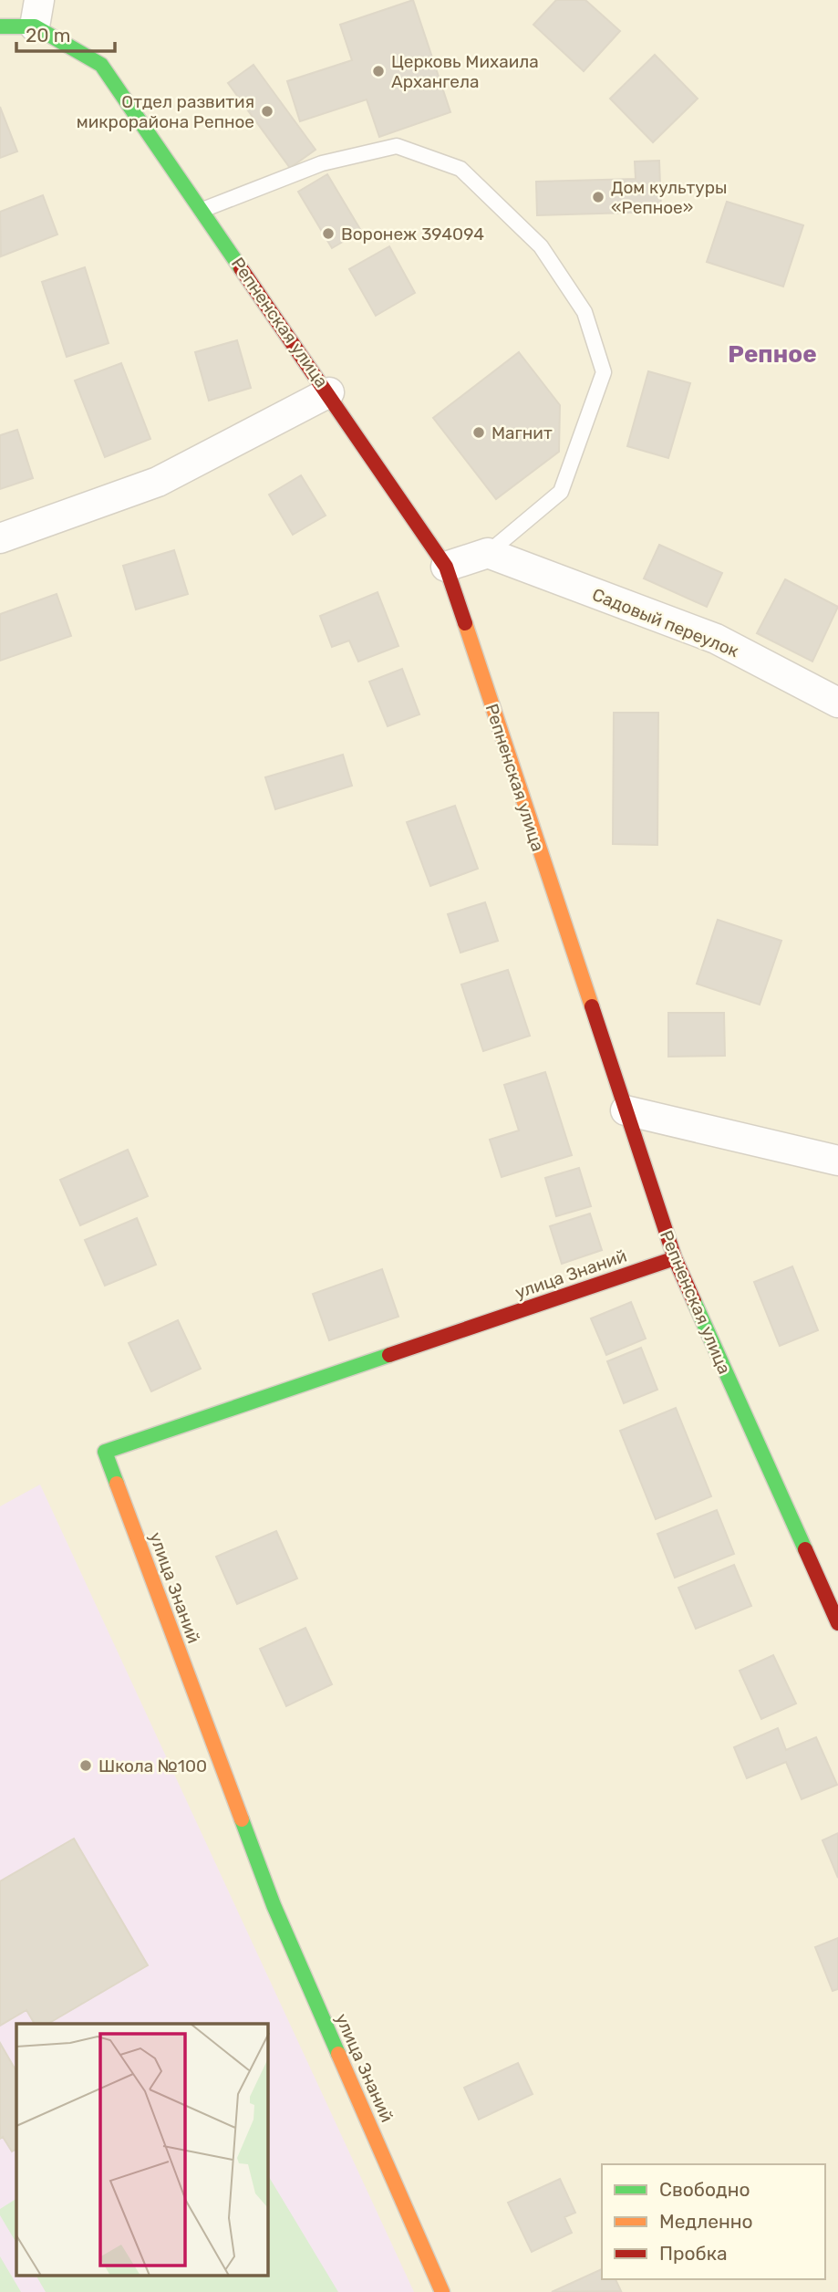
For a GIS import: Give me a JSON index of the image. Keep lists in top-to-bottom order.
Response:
{
  "streets": {
    "street": ["Репненская улица", "Садовый переулок", "улица Знаний"]
  },
  "crossings": [
    ["Репненская улица", "улица Знаний"]
  ],
  "districts": ["Репное"],
  "places": [
    "Церковь Михаила Архангела",
    "Отдел развития микрорайона Репное",
    "Дом культуры «Репное»",
    "Воронеж 394094",
    "Магнит",
    "Школа №100"
  ],
  "legend": ["Свободно", "Медленно", "Пробка"],
  "scale_bar": "20 m"
}
